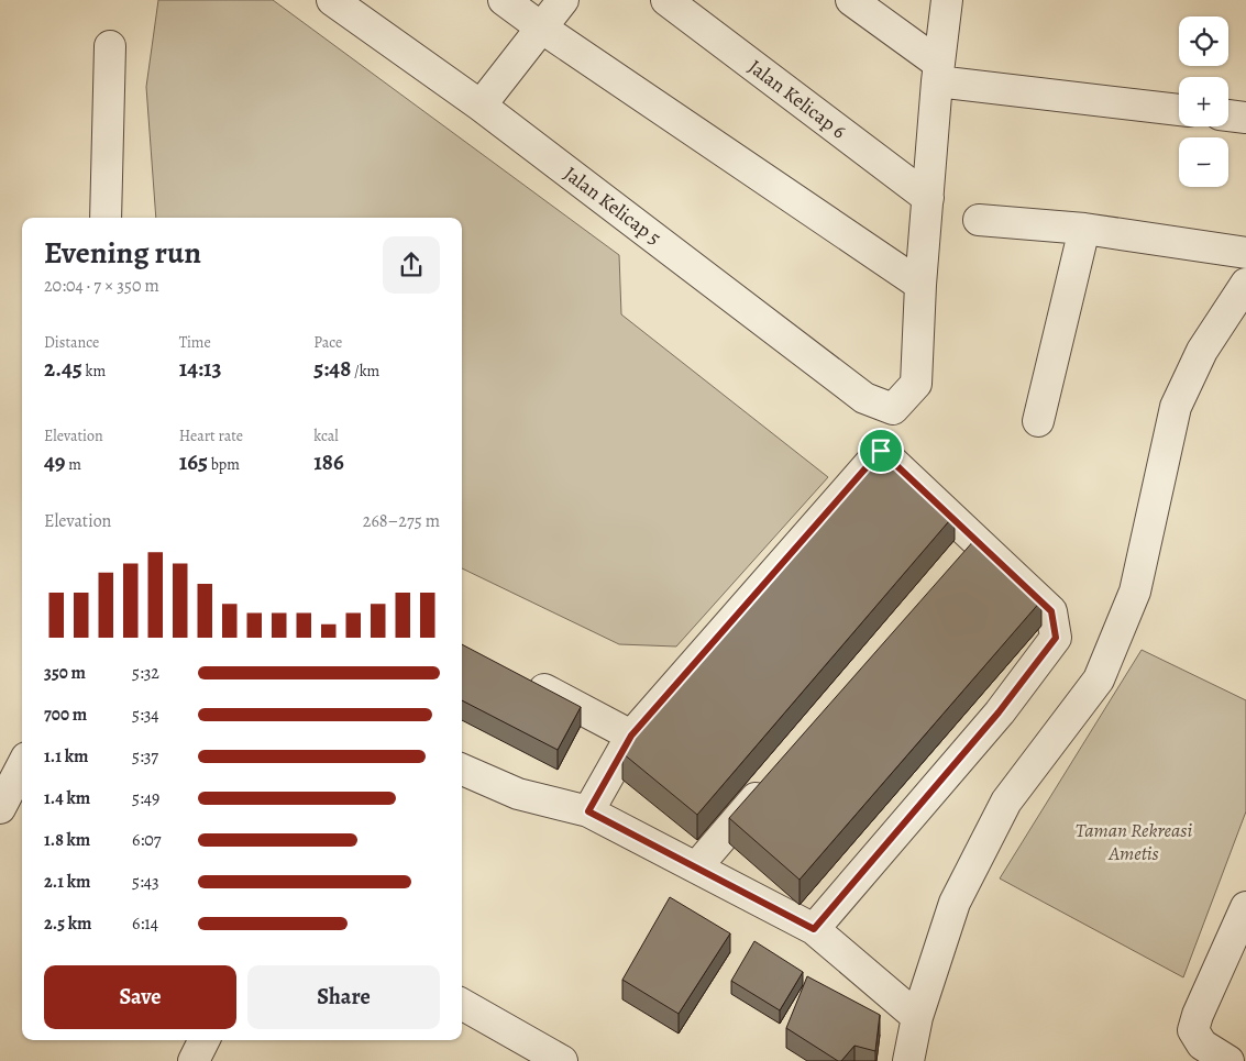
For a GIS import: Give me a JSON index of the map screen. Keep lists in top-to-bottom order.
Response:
{
  "streets": {
    "street": ["Jalan Kelicap 6", "Jalan Kelicap 5"]
  },
  "parks": ["Taman Rekreasi Ametis"],
  "page": {
    "map_buttons": ["+", "−"],
    "heading": ["Evening run", "20:04 · 7 × 350 m"],
    "stats": [
      ["Distance", "2.45 km"],
      ["Time", "14:13"],
      ["Pace", "5:48 /km"],
      ["Elevation", "49 m"],
      ["Heart rate", "165 bpm"],
      ["kcal", "186"]
    ],
    "chart": ["Elevation", "268–275 m"],
    "list": [
      {
        "name": "350 m",
        "note": "5:32"
      },
      {
        "name": "700 m",
        "note": "5:34"
      },
      {
        "name": "1.1 km",
        "note": "5:37"
      },
      {
        "name": "1.4 km",
        "note": "5:49"
      },
      {
        "name": "1.8 km",
        "note": "6:07"
      },
      {
        "name": "2.1 km",
        "note": "5:43"
      },
      {
        "name": "2.5 km",
        "note": "6:14"
      }
    ],
    "buttons": ["Save", "Share"]
  }
}
